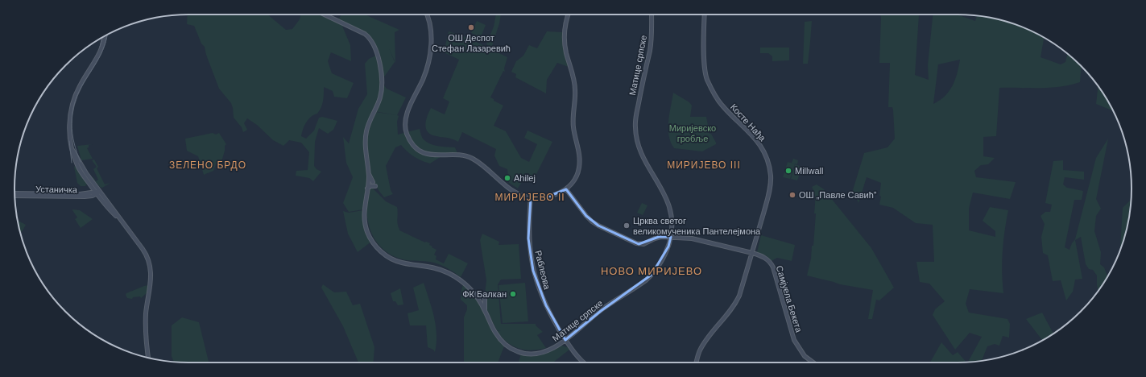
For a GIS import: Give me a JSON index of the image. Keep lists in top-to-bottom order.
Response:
{
  "streets": {
    "main road": [
      "Матице српске",
      "Косте Нађа",
      "Устаничка",
      "Раблеова",
      "Самјуела Бекета"
    ]
  },
  "crossings": [
    ["Матице српске", "Раблеова"],
    ["Матице српске", "Самјуела Бекета"],
    ["Косте Нађа", "Самјуела Бекета"]
  ],
  "districts": [
    "ЗЕЛЕНО БРДО",
    "МИРИЈЕВО III",
    "МИРИЈЕВО II",
    "НОВО МИРИЈЕВО"
  ],
  "parks": ["Миријевско гробље"],
  "places": [
    "ОШ Деспот Стефан Лазаревић",
    "Millwall",
    "Ahilej",
    "ОШ „Павле Савић”",
    "Црква светог великомученика Пантелејмона",
    "ФК Балкан"
  ]
}
